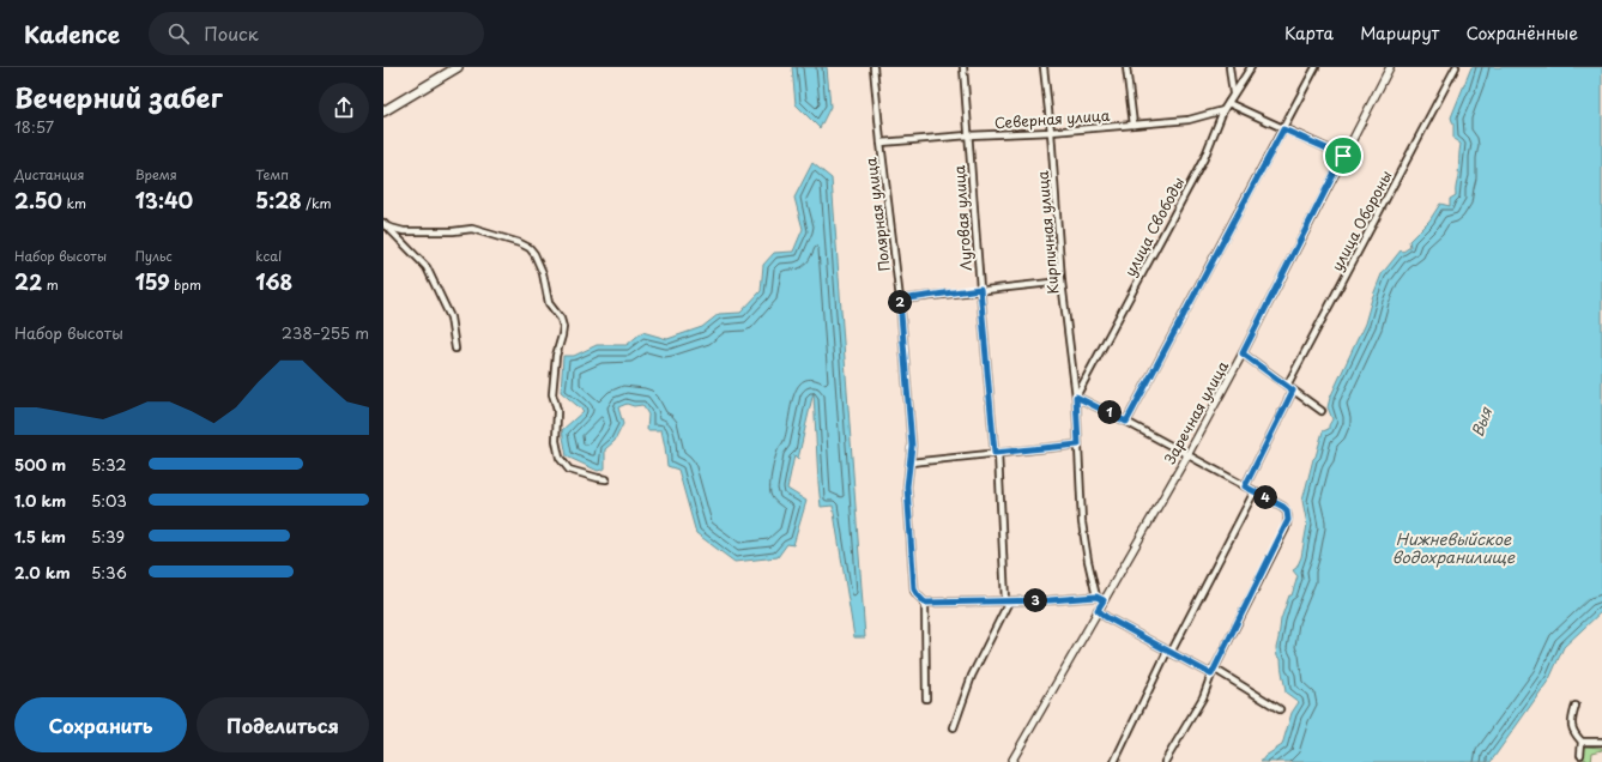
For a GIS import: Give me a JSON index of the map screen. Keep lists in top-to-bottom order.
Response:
{
  "streets": {
    "street": [
      "Северная улица",
      "Полярная улица",
      "Луговая улица",
      "улица Обороны",
      "улица Свободы",
      "Кирпичная улица",
      "Заречная улица"
    ]
  },
  "crossings": [
    ["Северная улица", "Полярная улица"],
    ["Северная улица", "Луговая улица"],
    ["Северная улица", "улица Свободы"],
    ["Северная улица", "Кирпичная улица"],
    ["улица Свободы", "Кирпичная улица"],
    ["Кирпичная улица", "Заречная улица"]
  ],
  "water": ["Выя", "Нижневыйское водохранилище"],
  "page": {
    "header": "Kadence",
    "search": "Поиск",
    "nav": ["Карта", "Маршрут", "Сохранённые"],
    "heading": ["Вечерний забег", "18:57"],
    "stats": [
      ["Дистанция", "2.50 km"],
      ["Время", "13:40"],
      ["Темп", "5:28 /km"],
      ["Набор высоты", "22 m"],
      ["Пульс", "159 bpm"],
      ["kcal", "168"]
    ],
    "pins": [
      "2",
      "1",
      "4",
      "3"
    ],
    "chart": ["Набор высоты", "238–255 m"],
    "list": [
      {
        "name": "500 m",
        "note": "5:32"
      },
      {
        "name": "1.0 km",
        "note": "5:03"
      },
      {
        "name": "1.5 km",
        "note": "5:39"
      },
      {
        "name": "2.0 km",
        "note": "5:36"
      }
    ],
    "buttons": ["Сохранить", "Поделиться"]
  }
}
